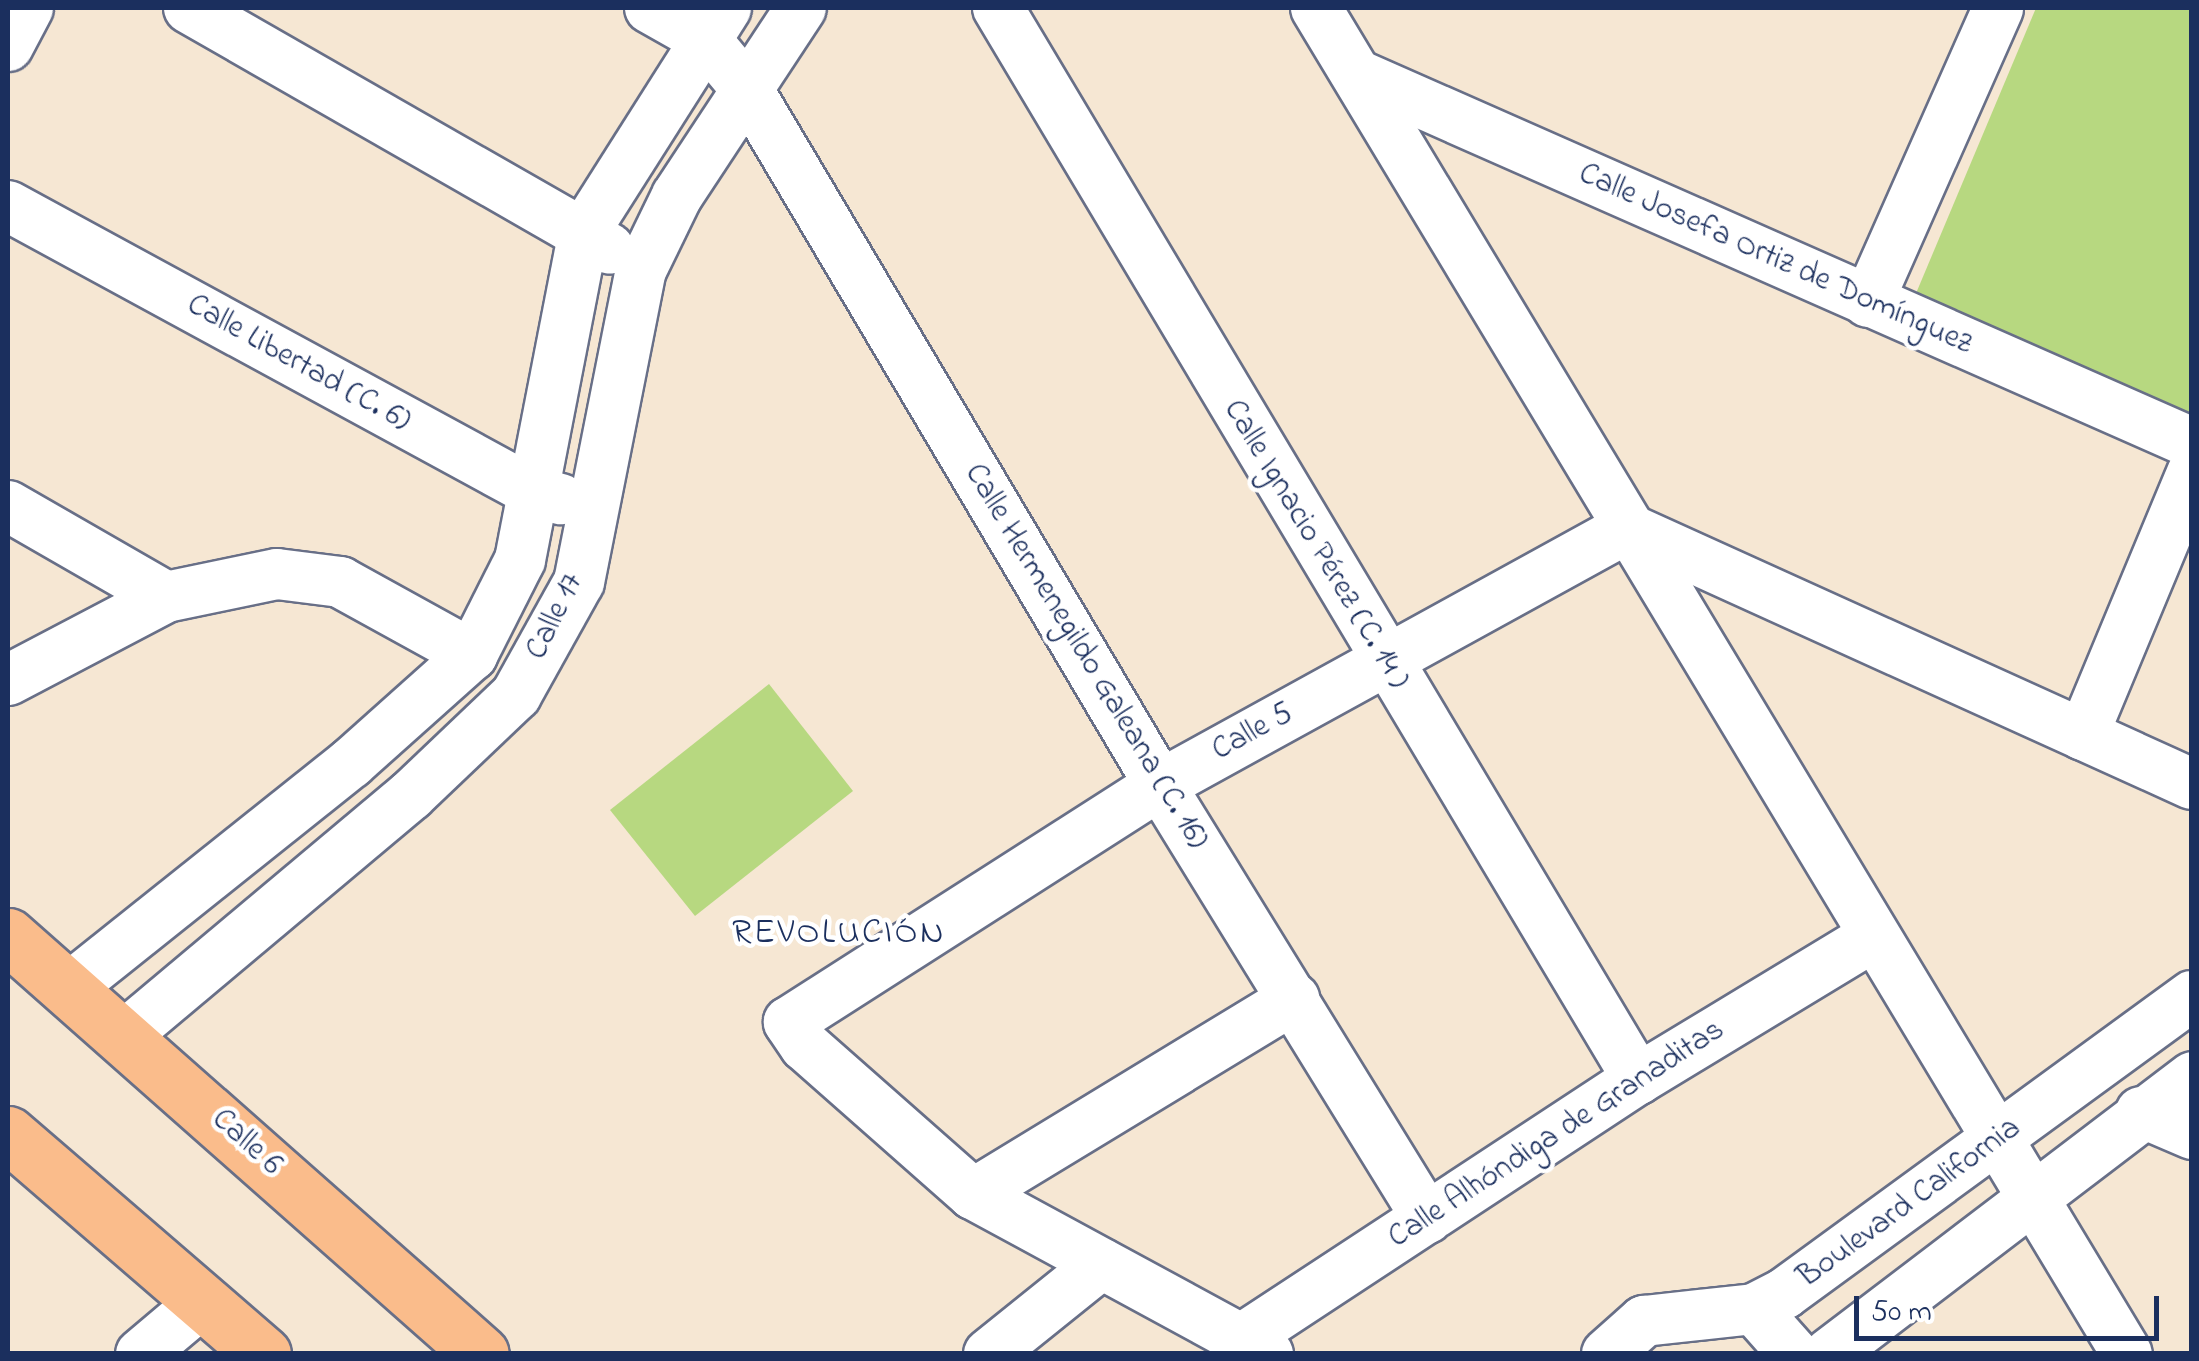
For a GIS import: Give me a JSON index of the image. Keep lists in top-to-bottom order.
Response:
{
  "streets": {
    "main road": ["Calle 6"],
    "street": [
      "Calle Josefa Ortiz de Domínguez",
      "Calle Libertad (C. 6)",
      "Calle Ignacio Pérez (C. 14 )",
      "Calle 17",
      "Calle Hermenegildo Galeana (C. 16)",
      "Calle 5",
      "Calle Alhóndiga de Granaditas",
      "Boulevard California"
    ]
  },
  "crossings": [
    ["Calle Libertad (C. 6)", "Calle 17"],
    ["Calle Ignacio Pérez (C. 14 )", "Calle 5"],
    ["Calle Ignacio Pérez (C. 14 )", "Calle Alhóndiga de Granaditas"],
    ["Calle 17", "Calle Hermenegildo Galeana (C. 16)"],
    ["Calle 17", "Calle 6"],
    ["Calle Hermenegildo Galeana (C. 16)", "Calle 5"],
    ["Calle Hermenegildo Galeana (C. 16)", "Calle Alhóndiga de Granaditas"]
  ],
  "districts": ["REVOLUCIÓN"],
  "scale_bar": "50 m"
}
